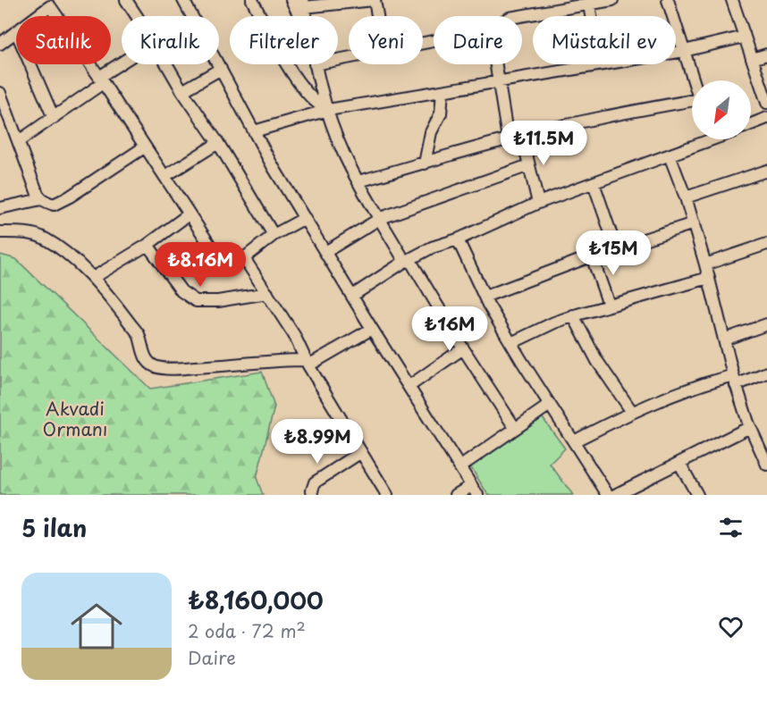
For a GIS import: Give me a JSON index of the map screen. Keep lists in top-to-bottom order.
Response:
{
  "parks": ["Akvadi Ormanı"],
  "north": "bottom left",
  "page": {
    "chip": [
      "Satılık",
      "Kiralık",
      "Filtreler",
      "Yeni",
      "Daire",
      "Müstakil ev"
    ],
    "price": [
      "₺11.5M",
      "₺15M",
      "₺8.16M",
      "₺16M",
      "₺8.99M"
    ],
    "heading": "5 ilan",
    "list": [
      {
        "name": "₺8,160,000",
        "note": "2 oda · 72 m² · Daire"
      }
    ]
  }
}
